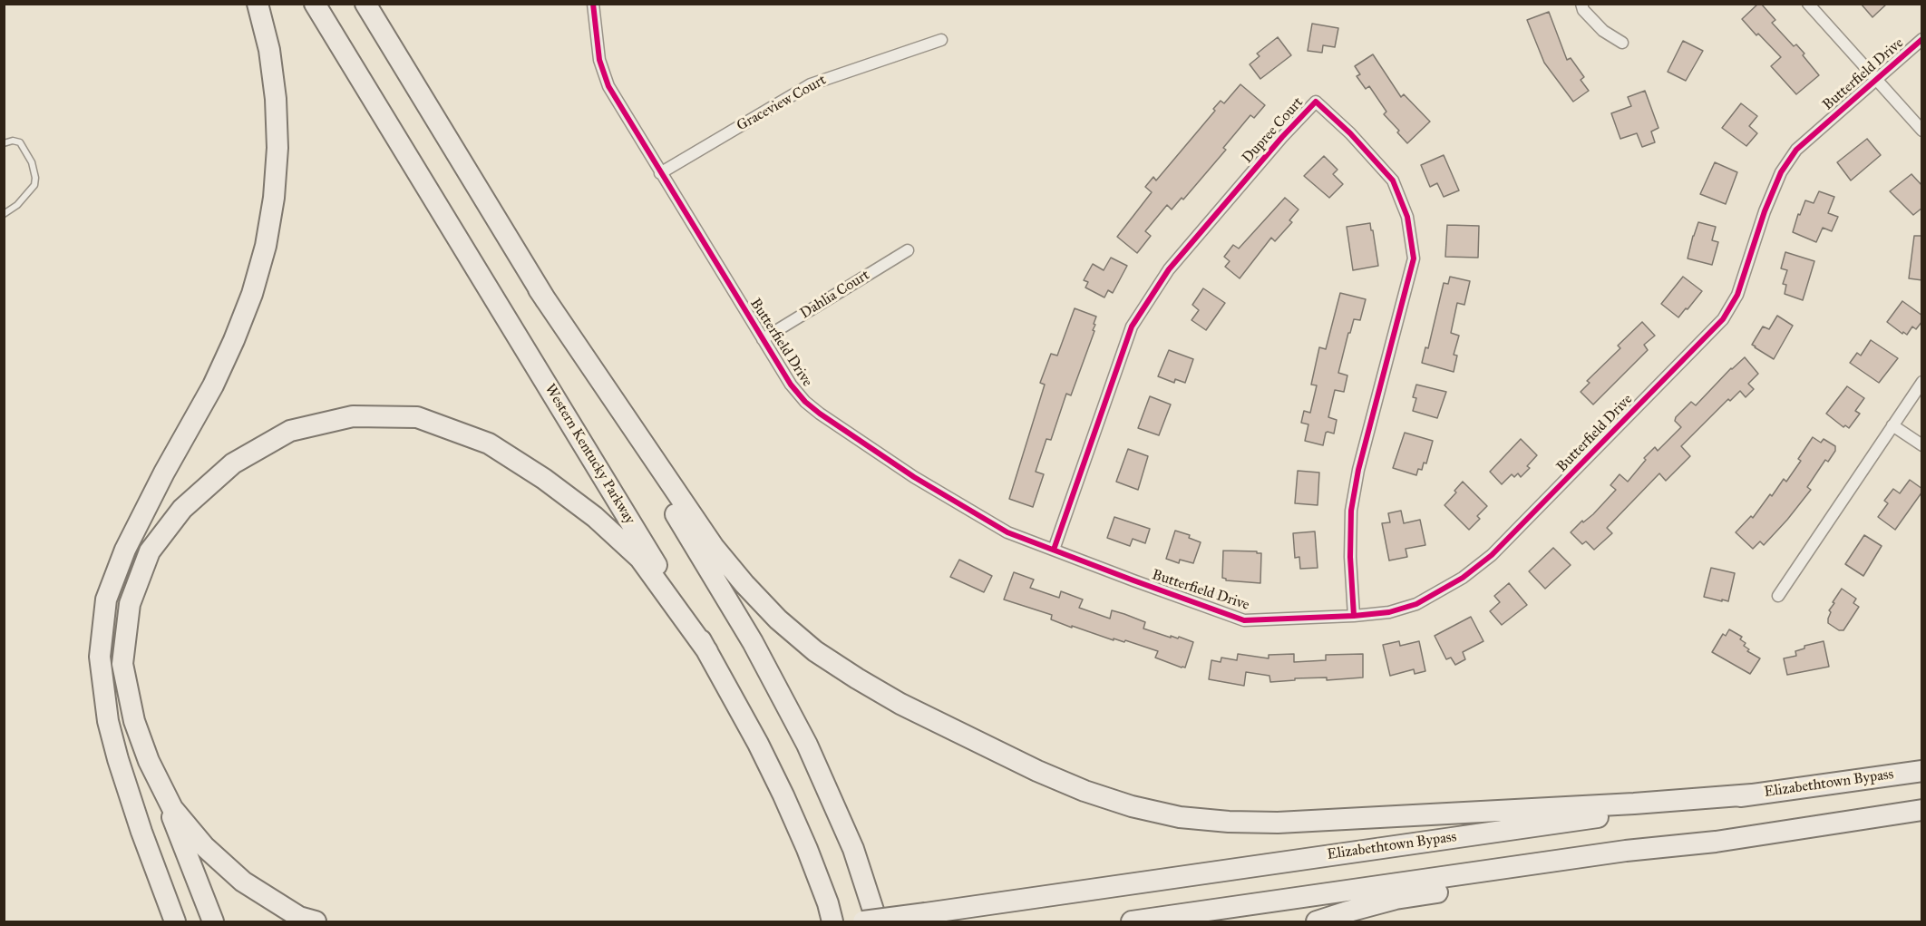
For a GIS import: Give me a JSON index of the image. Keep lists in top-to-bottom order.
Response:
{
  "streets": {
    "highway": ["Western Kentucky Parkway", "Elizabethtown Bypass"],
    "street": [
      "Butterfield Drive",
      "Graceview Court",
      "Dupree Court",
      "Dahlia Court"
    ]
  },
  "crossings": [
    ["Butterfield Drive", "Graceview Court"],
    ["Butterfield Drive", "Dupree Court"],
    ["Butterfield Drive", "Dahlia Court"]
  ]
}
